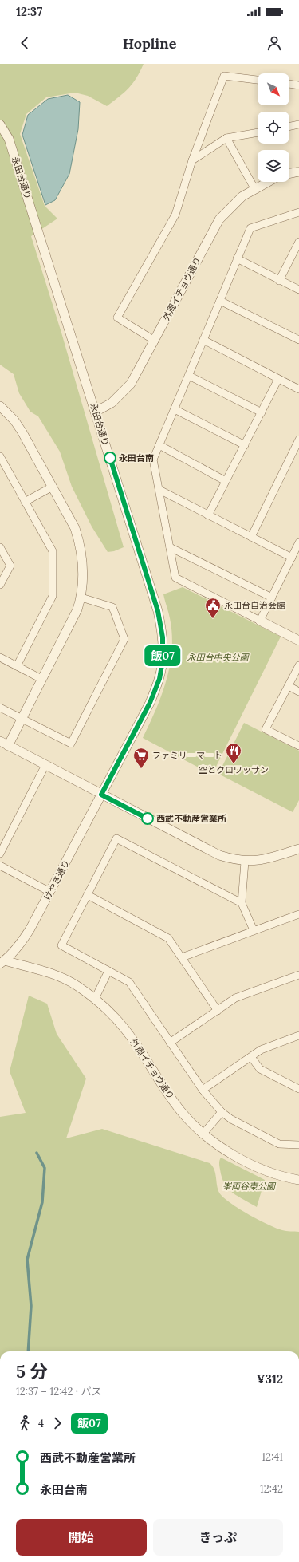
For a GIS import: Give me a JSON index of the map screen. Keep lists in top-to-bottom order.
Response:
{
  "streets": {
    "street": ["永田台通り", "外周イチョウ通り", "けやき通り"]
  },
  "crossings": [
    ["永田台通り", "外周イチョウ通り"],
    ["永田台通り", "けやき通り"],
    ["外周イチョウ通り", "けやき通り"]
  ],
  "parks": ["永田台中央公園", "峯両谷東公園"],
  "places": {
    "other": ["永田台南", "西武不動産営業所"],
    "public building": ["永田台自治会館"],
    "restaurant": ["空とクロワッサン"],
    "supermarket": ["ファミリーマート"]
  },
  "lines": ["bus line 飯07"],
  "north": "bottom right",
  "page": {
    "status": "12:37",
    "header": "Hopline",
    "on_map": "飯07",
    "heading": ["5 分", "12:37 – 12:42 · バス", "¥312"],
    "legs": ["4", "飯07"],
    "list": [
      {
        "name": "西武不動産営業所",
        "value": "12:41"
      },
      {
        "name": "永田台南",
        "value": "12:42"
      }
    ],
    "buttons": ["開始", "きっぷ"]
  }
}
